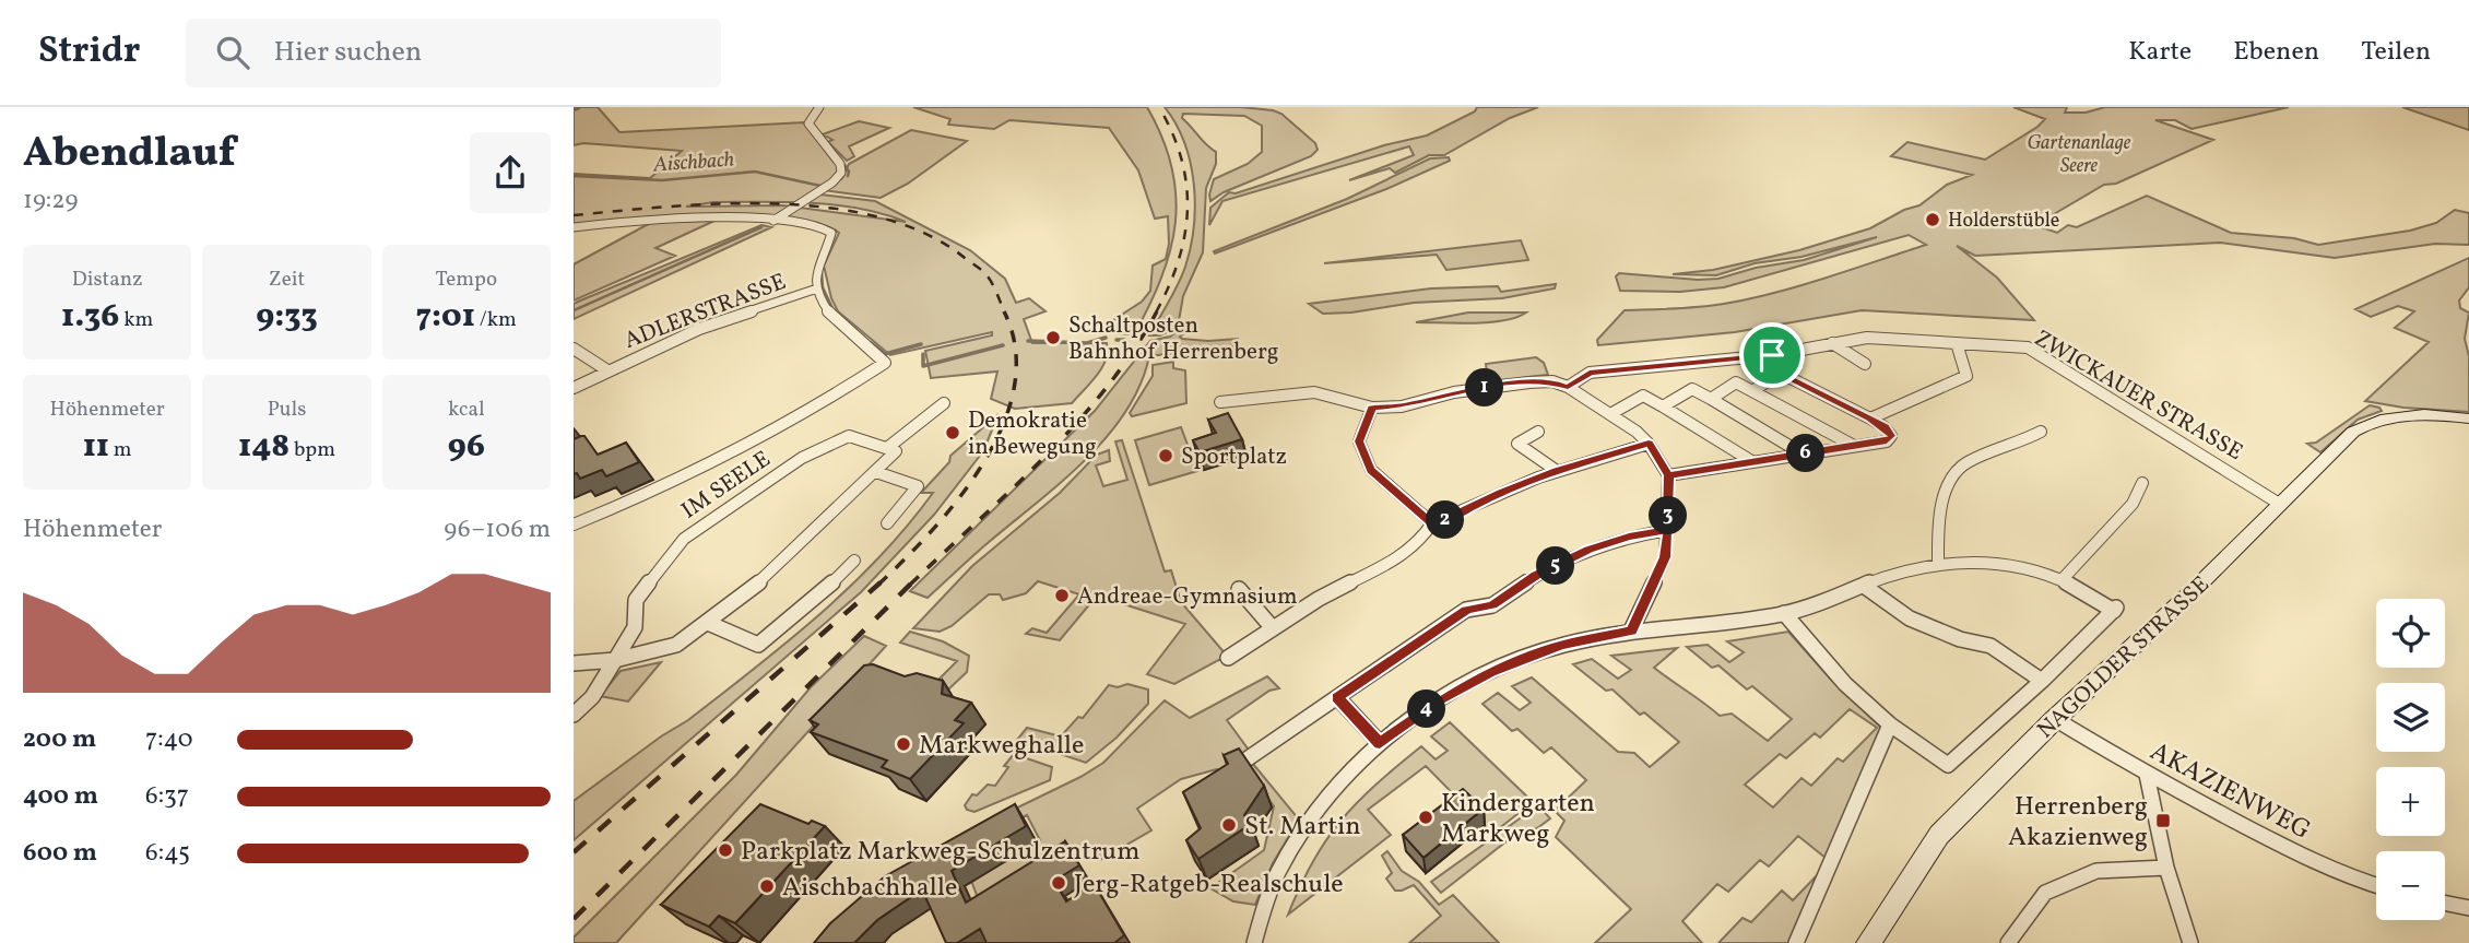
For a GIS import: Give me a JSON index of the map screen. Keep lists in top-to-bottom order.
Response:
{
  "streets": {
    "main road": ["NAGOLDER STRASSE"],
    "street": [
      "ADLERSTRASSE",
      "ZWICKAUER STRASSE",
      "IM SEELE",
      "AKAZIENWEG"
    ]
  },
  "crossings": [
    ["ZWICKAUER STRASSE", "NAGOLDER STRASSE"],
    ["NAGOLDER STRASSE", "AKAZIENWEG"]
  ],
  "water": ["Aischbach"],
  "parks": ["Gartenanlage Seere"],
  "places": {
    "other": [
      "Holderstüble",
      "Schaltposten Bahnhof Herrenberg",
      "Demokratie in Bewegung",
      "Sportplatz",
      "Andreae-Gymnasium",
      "Markweghalle",
      "Kindergarten Markweg",
      "St. Martin",
      "Parkplatz Markweg-Schulzentrum",
      "Jerg-Ratgeb-Realschule",
      "Aischbachhalle"
    ],
    "transit": ["Herrenberg Akazienweg"]
  },
  "page": {
    "header": "Stridr",
    "search": "Hier suchen",
    "nav": ["Karte", "Ebenen", "Teilen"],
    "heading": ["Abendlauf", "19:29"],
    "stats": [
      ["Distanz", "1.36 km"],
      ["Zeit", "9:33"],
      ["Tempo", "7:01 /km"],
      ["Höhenmeter", "11 m"],
      ["Puls", "148 bpm"],
      ["kcal", "96"]
    ],
    "pins": [
      "1",
      "6",
      "3",
      "2",
      "5",
      "4"
    ],
    "chart": ["Höhenmeter", "96–106 m"],
    "map_buttons": ["+", "−"],
    "list": [
      {
        "name": "200 m",
        "note": "7:40"
      },
      {
        "name": "400 m",
        "note": "6:37"
      },
      {
        "name": "600 m",
        "note": "6:45"
      }
    ]
  }
}
